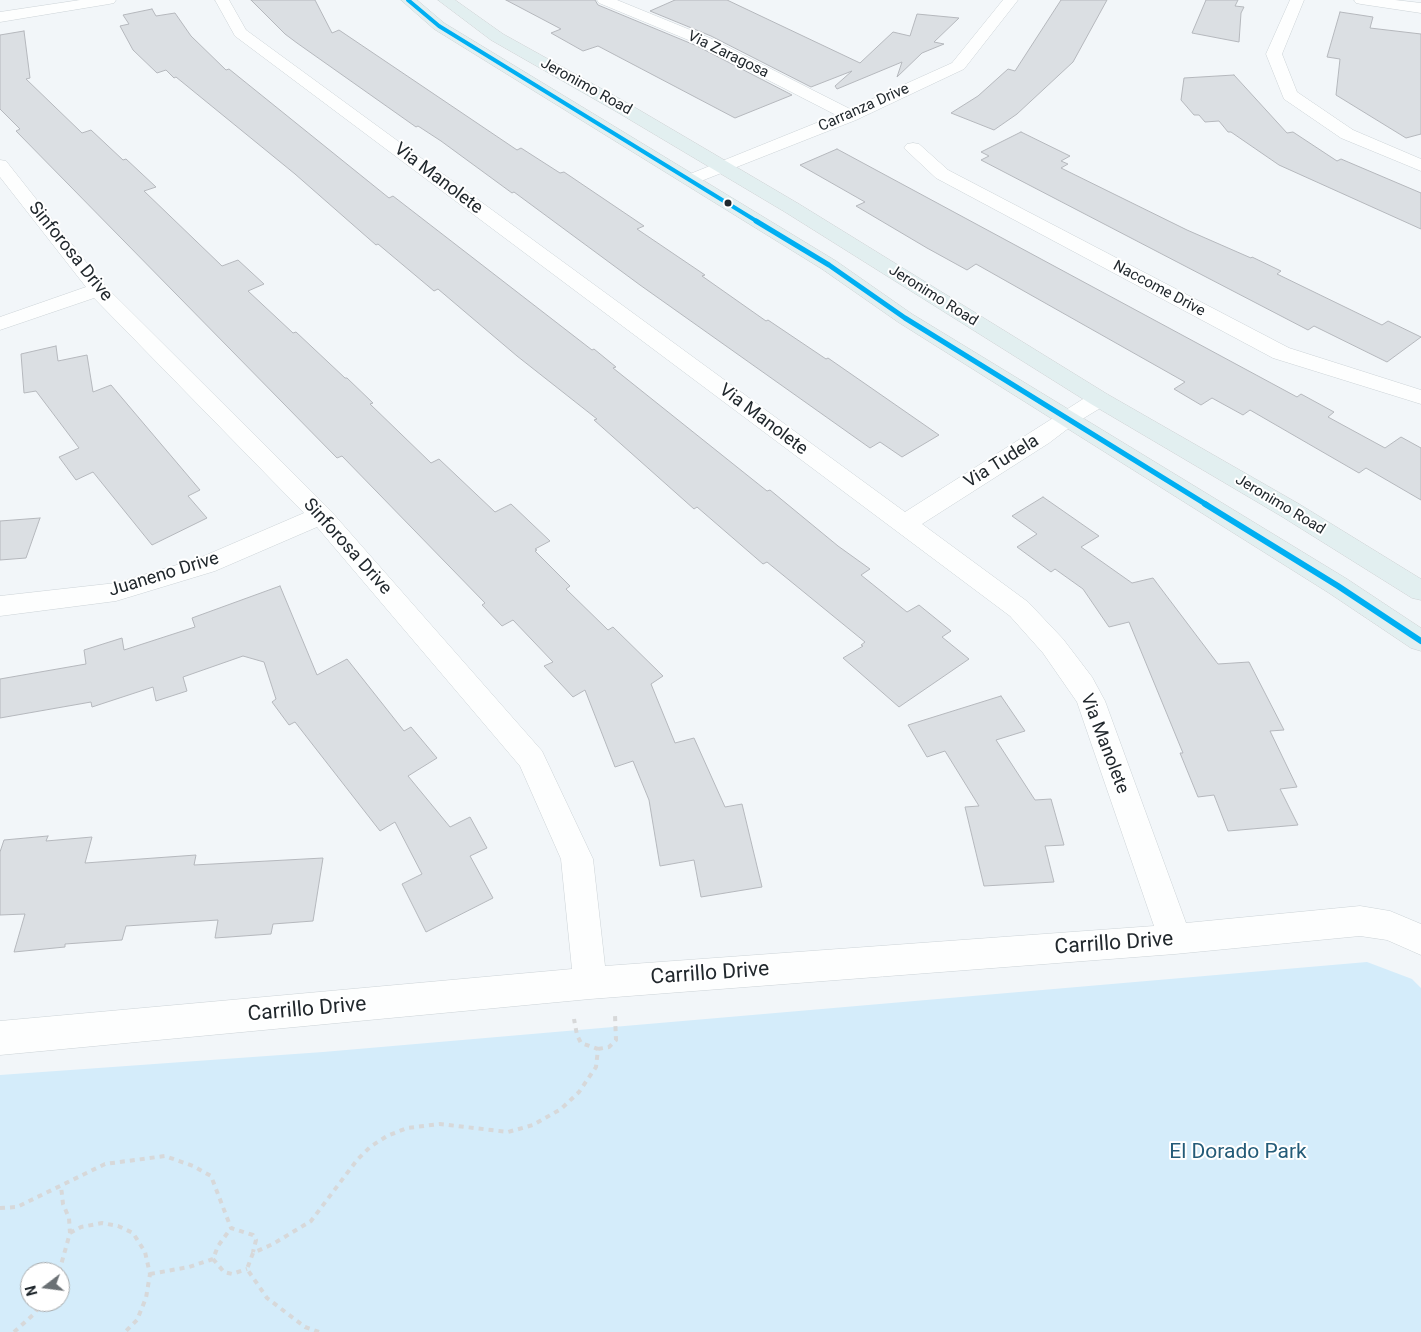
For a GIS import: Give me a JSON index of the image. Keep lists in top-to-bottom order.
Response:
{
  "streets": {
    "main road": ["Jeronimo Road"],
    "street": [
      "Via Zaragosa",
      "Carranza Drive",
      "Via Manolete",
      "Sinforosa Drive",
      "Naccome Drive",
      "Via Tudela",
      "Juaneno Drive",
      "Carrillo Drive"
    ]
  },
  "crossings": [
    ["Via Zaragosa", "Carranza Drive"],
    ["Jeronimo Road", "Carranza Drive"],
    ["Jeronimo Road", "Via Tudela"],
    ["Via Manolete", "Via Tudela"],
    ["Via Manolete", "Carrillo Drive"],
    ["Sinforosa Drive", "Juaneno Drive"],
    ["Sinforosa Drive", "Carrillo Drive"]
  ],
  "parks": ["El Dorado Park"],
  "north": "left"
}
